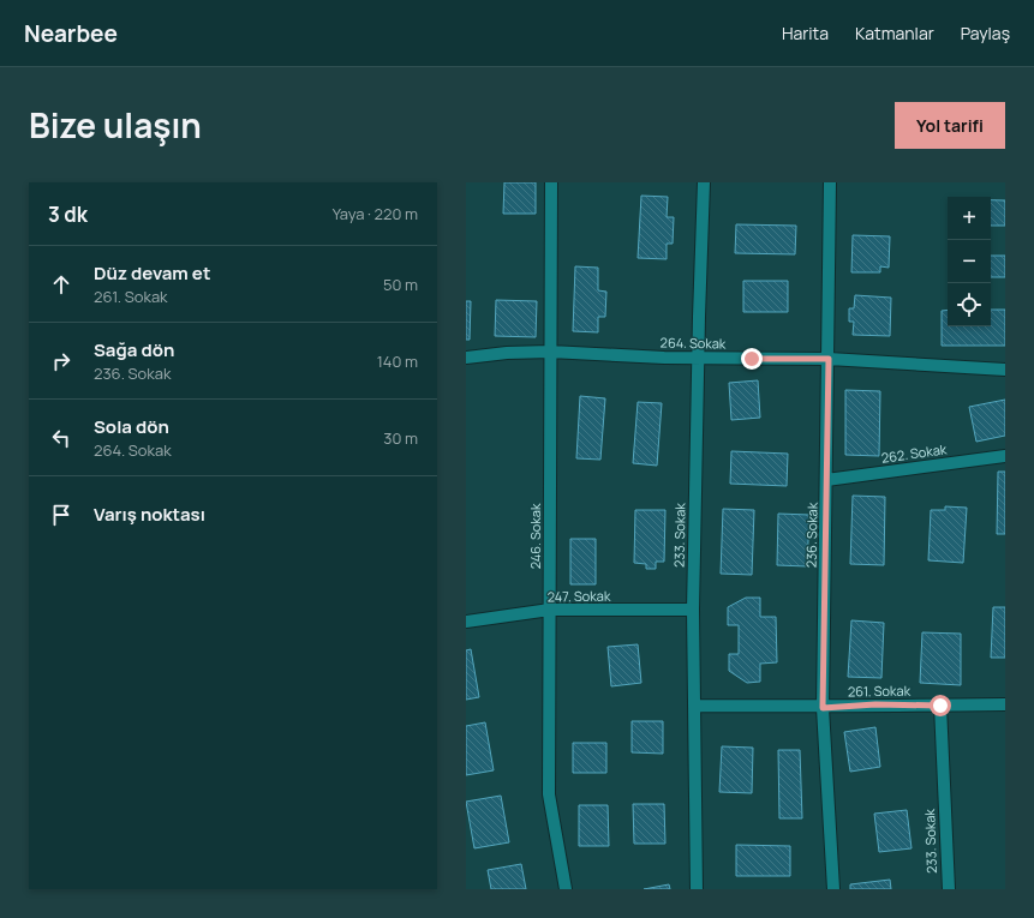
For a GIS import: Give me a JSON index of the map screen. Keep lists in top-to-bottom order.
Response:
{
  "streets": {
    "street": [
      "264. Sokak",
      "262. Sokak",
      "233. Sokak",
      "236. Sokak",
      "246. Sokak",
      "247. Sokak",
      "261. Sokak"
    ]
  },
  "crossings": [
    ["264. Sokak", "233. Sokak"],
    ["264. Sokak", "236. Sokak"],
    ["264. Sokak", "246. Sokak"],
    ["262. Sokak", "236. Sokak"],
    ["233. Sokak", "247. Sokak"],
    ["233. Sokak", "261. Sokak"],
    ["236. Sokak", "261. Sokak"],
    ["246. Sokak", "247. Sokak"]
  ],
  "page": {
    "header": "Nearbee",
    "nav": ["Harita", "Katmanlar", "Paylaş"],
    "title": "Bize ulaşın",
    "buttons": "Yol tarifi",
    "heading": ["3 dk", "Yaya · 220 m"],
    "map_buttons": ["+", "−"],
    "list": [
      ["Düz devam et", "261. Sokak", "50 m"],
      ["Sağa dön", "236. Sokak", "140 m"],
      ["Sola dön", "264. Sokak", "30 m"],
      "Varış noktası"
    ]
  }
}
